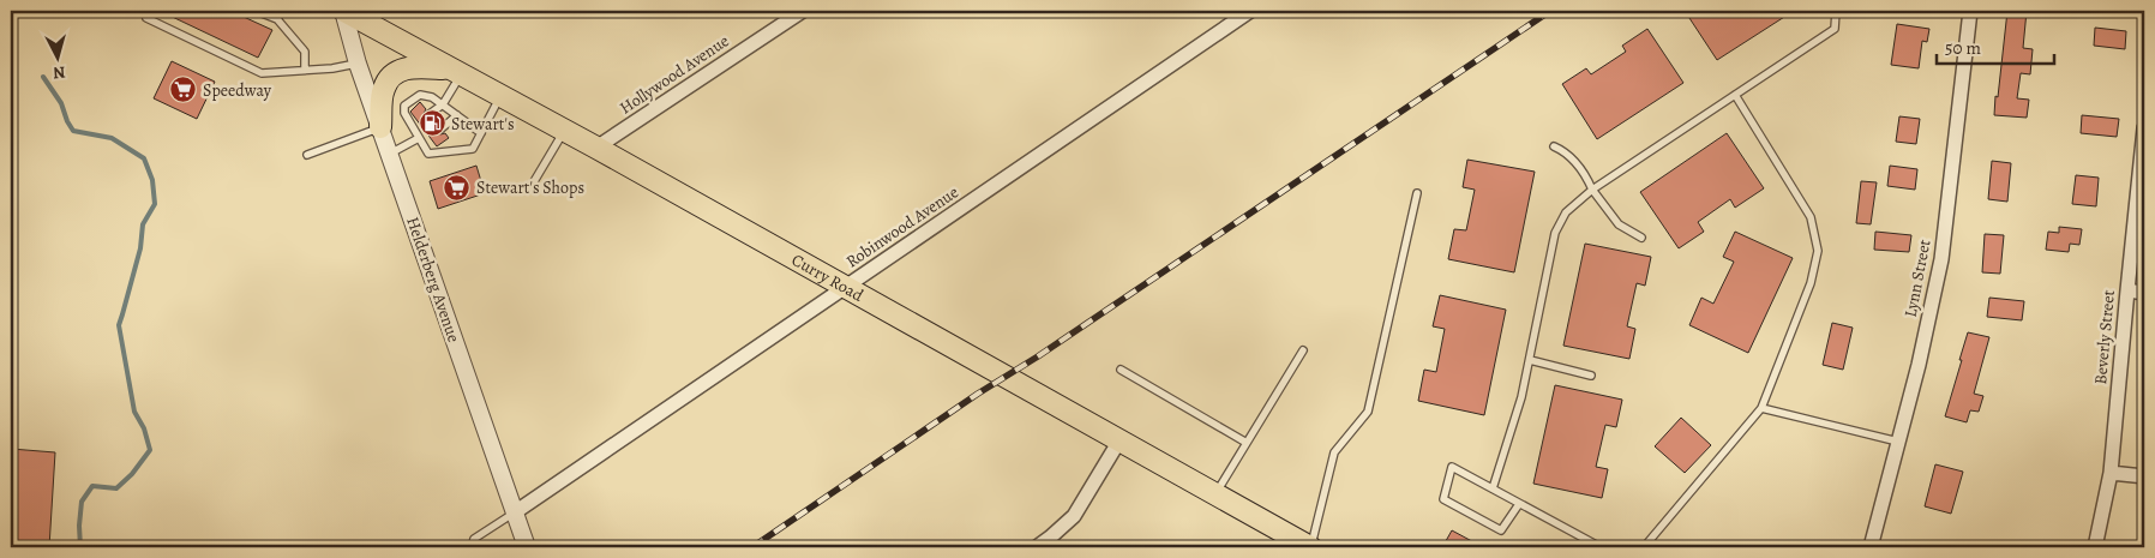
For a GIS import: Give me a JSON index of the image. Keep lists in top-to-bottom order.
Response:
{
  "streets": {
    "main road": ["Curry Road"],
    "street": [
      "Hollywood Avenue",
      "Robinwood Avenue",
      "Lynn Street",
      "Helderberg Avenue",
      "Beverly Street"
    ]
  },
  "crossings": [
    ["Hollywood Avenue", "Curry Road"],
    ["Robinwood Avenue", "Curry Road"],
    ["Robinwood Avenue", "Helderberg Avenue"],
    ["Curry Road", "Helderberg Avenue"]
  ],
  "places": {
    "supermarket": ["Speedway", "Stewart's Shops"],
    "fuel station": ["Stewart's"]
  },
  "scale_bar": "50 m",
  "north": "bottom"
}
